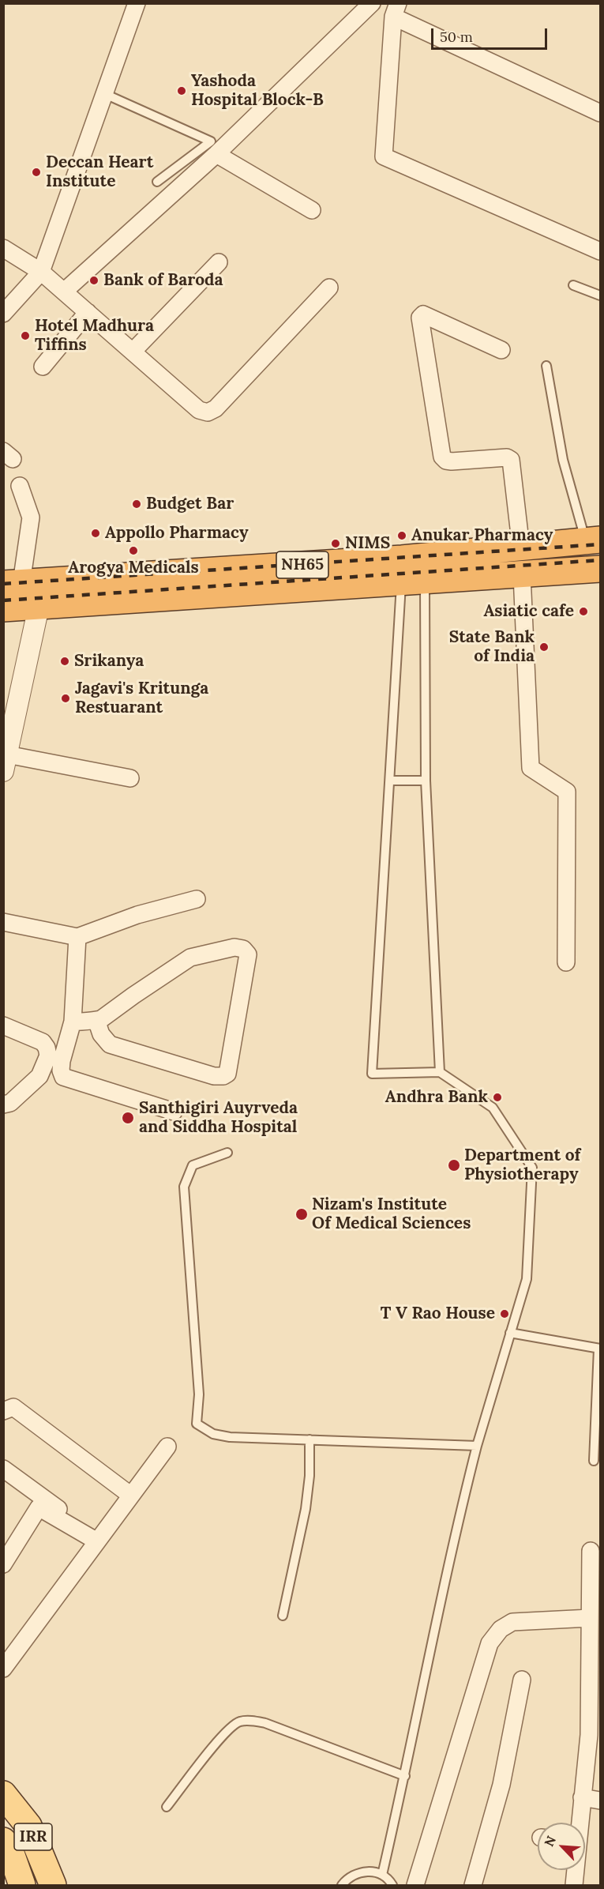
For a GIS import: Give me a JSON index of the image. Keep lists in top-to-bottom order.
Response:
{
  "streets": {
    "highway": ["NH65"],
    "main road": ["IRR"]
  },
  "places": [
    "Yashoda Hospital Block-B",
    "Deccan Heart Institute",
    "Bank of Baroda",
    "Hotel Madhura Tiffins",
    "Budget Bar",
    "Appollo Pharmacy",
    "Anukar Pharmacy",
    "NIMS",
    "Arogya Medicals",
    "Asiatic cafe",
    "State Bank of India",
    "Srikanya",
    "Jagavi's Kritunga Restuarant",
    "Andhra Bank",
    "Santhigiri Auyrveda and Siddha Hospital",
    "Department of Physiotherapy",
    "Nizam's Institute Of Medical Sciences",
    "T V Rao House"
  ],
  "scale_bar": "50 m",
  "north": "top left"
}
